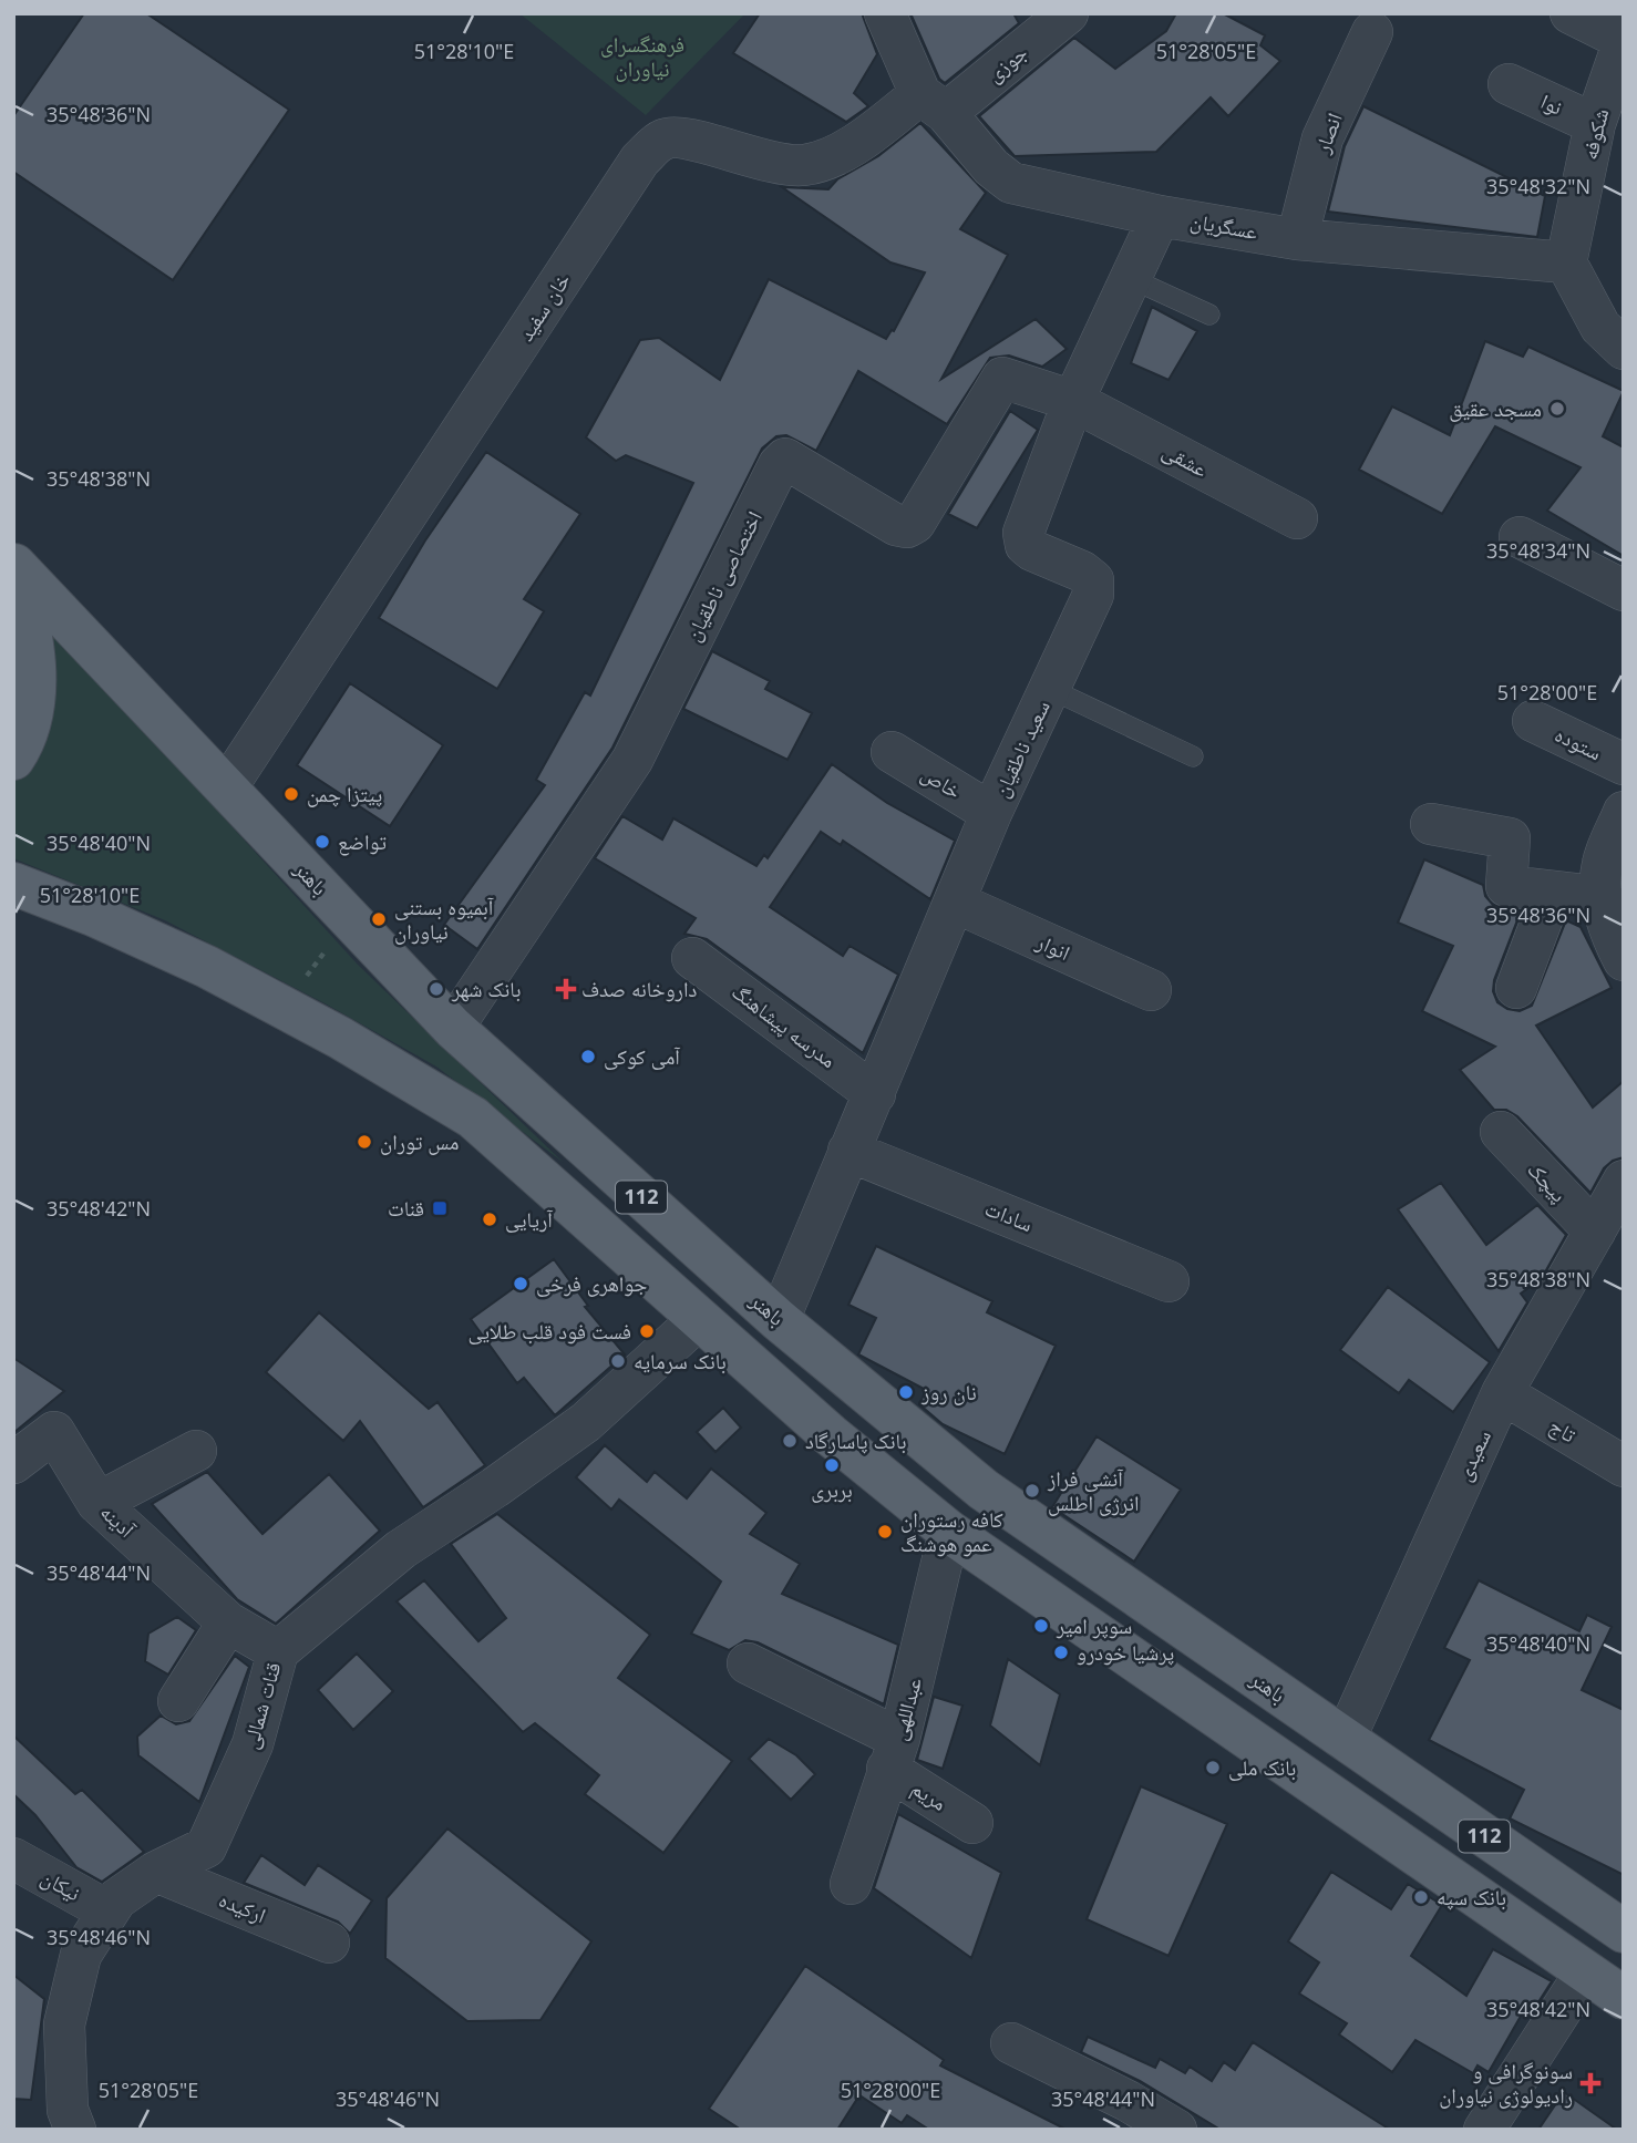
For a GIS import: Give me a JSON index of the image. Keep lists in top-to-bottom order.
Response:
{
  "streets": {
    "main road": ["باهنر", "112"],
    "street": [
      "جوزی",
      "نوا",
      "انصار",
      "شکوفه",
      "عسگریان",
      "خان سفید",
      "عشقی",
      "اختصاصی ناطقیان",
      "ستوده",
      "سعید ناطقیان",
      "خاص",
      "انوار",
      "مدرسه پیشاهنگ",
      "پیچک",
      "سادات",
      "تاج",
      "سعیدی",
      "آدینه",
      "قنات شمالى",
      "عبداللهی",
      "مریم",
      "نیکان",
      "ارکیده"
    ]
  },
  "crossings": [
    ["جوزی", "عسگریان"],
    ["جوزی", "خان سفید"],
    ["نوا", "شکوفه"],
    ["انصار", "عسگریان"],
    ["شکوفه", "عسگریان"],
    ["عسگریان", "خان سفید"],
    ["عسگریان", "سعید ناطقیان"],
    ["خان سفید", "باهنر"],
    ["عشقی", "اختصاصی ناطقیان"],
    ["عشقی", "سعید ناطقیان"],
    ["اختصاصی ناطقیان", "سعید ناطقیان"],
    ["اختصاصی ناطقیان", "باهنر"],
    ["سعید ناطقیان", "خاص"],
    ["سعید ناطقیان", "باهنر"],
    ["سعید ناطقیان", "انوار"],
    ["سعید ناطقیان", "مدرسه پیشاهنگ"],
    ["سعید ناطقیان", "سادات"],
    ["باهنر", "سعیدی"],
    ["پیچک", "سعیدی"],
    ["112", "قنات شمالى"],
    ["112", "عبداللهی"],
    ["تاج", "سعیدی"],
    ["آدینه", "قنات شمالى"],
    ["قنات شمالى", "نیکان"],
    ["قنات شمالى", "ارکیده"],
    ["عبداللهی", "مریم"]
  ],
  "parks": ["فرهنگسرای نیاوران"],
  "places": {
    "other": [
      "مسجد عقیق",
      "پیتزا چمن",
      "تواضع",
      "آبمیوه بستنی نیاوران",
      "بانک شهر",
      "آمی کوکی",
      "مس توران",
      "آریایی",
      "جواهری فرخی",
      "فست فود قلب طلایی",
      "بانک سرمایه",
      "نان روز",
      "بانک پاسارگاد",
      "بربری",
      "آنشی فراز انرژی اطلس",
      "کافه رستوران عمو هوشنگ",
      "سوپر امیر",
      "پرشیا خودرو",
      "بانک ملی",
      "بانک سپه"
    ],
    "health": ["داروخانه صدف", "سونوگرافی و رادیولوژی نیاوران"],
    "transit": ["قنات"]
  },
  "coordinates": [
    "51°28'10\"E",
    "51°28'05\"E",
    "35°48'36\"N",
    "35°48'32\"N",
    "35°48'38\"N",
    "35°48'34\"N",
    "51°28'00\"E",
    "35°48'40\"N",
    "35°48'42\"N",
    "35°48'44\"N",
    "35°48'46\"N"
  ]
}
